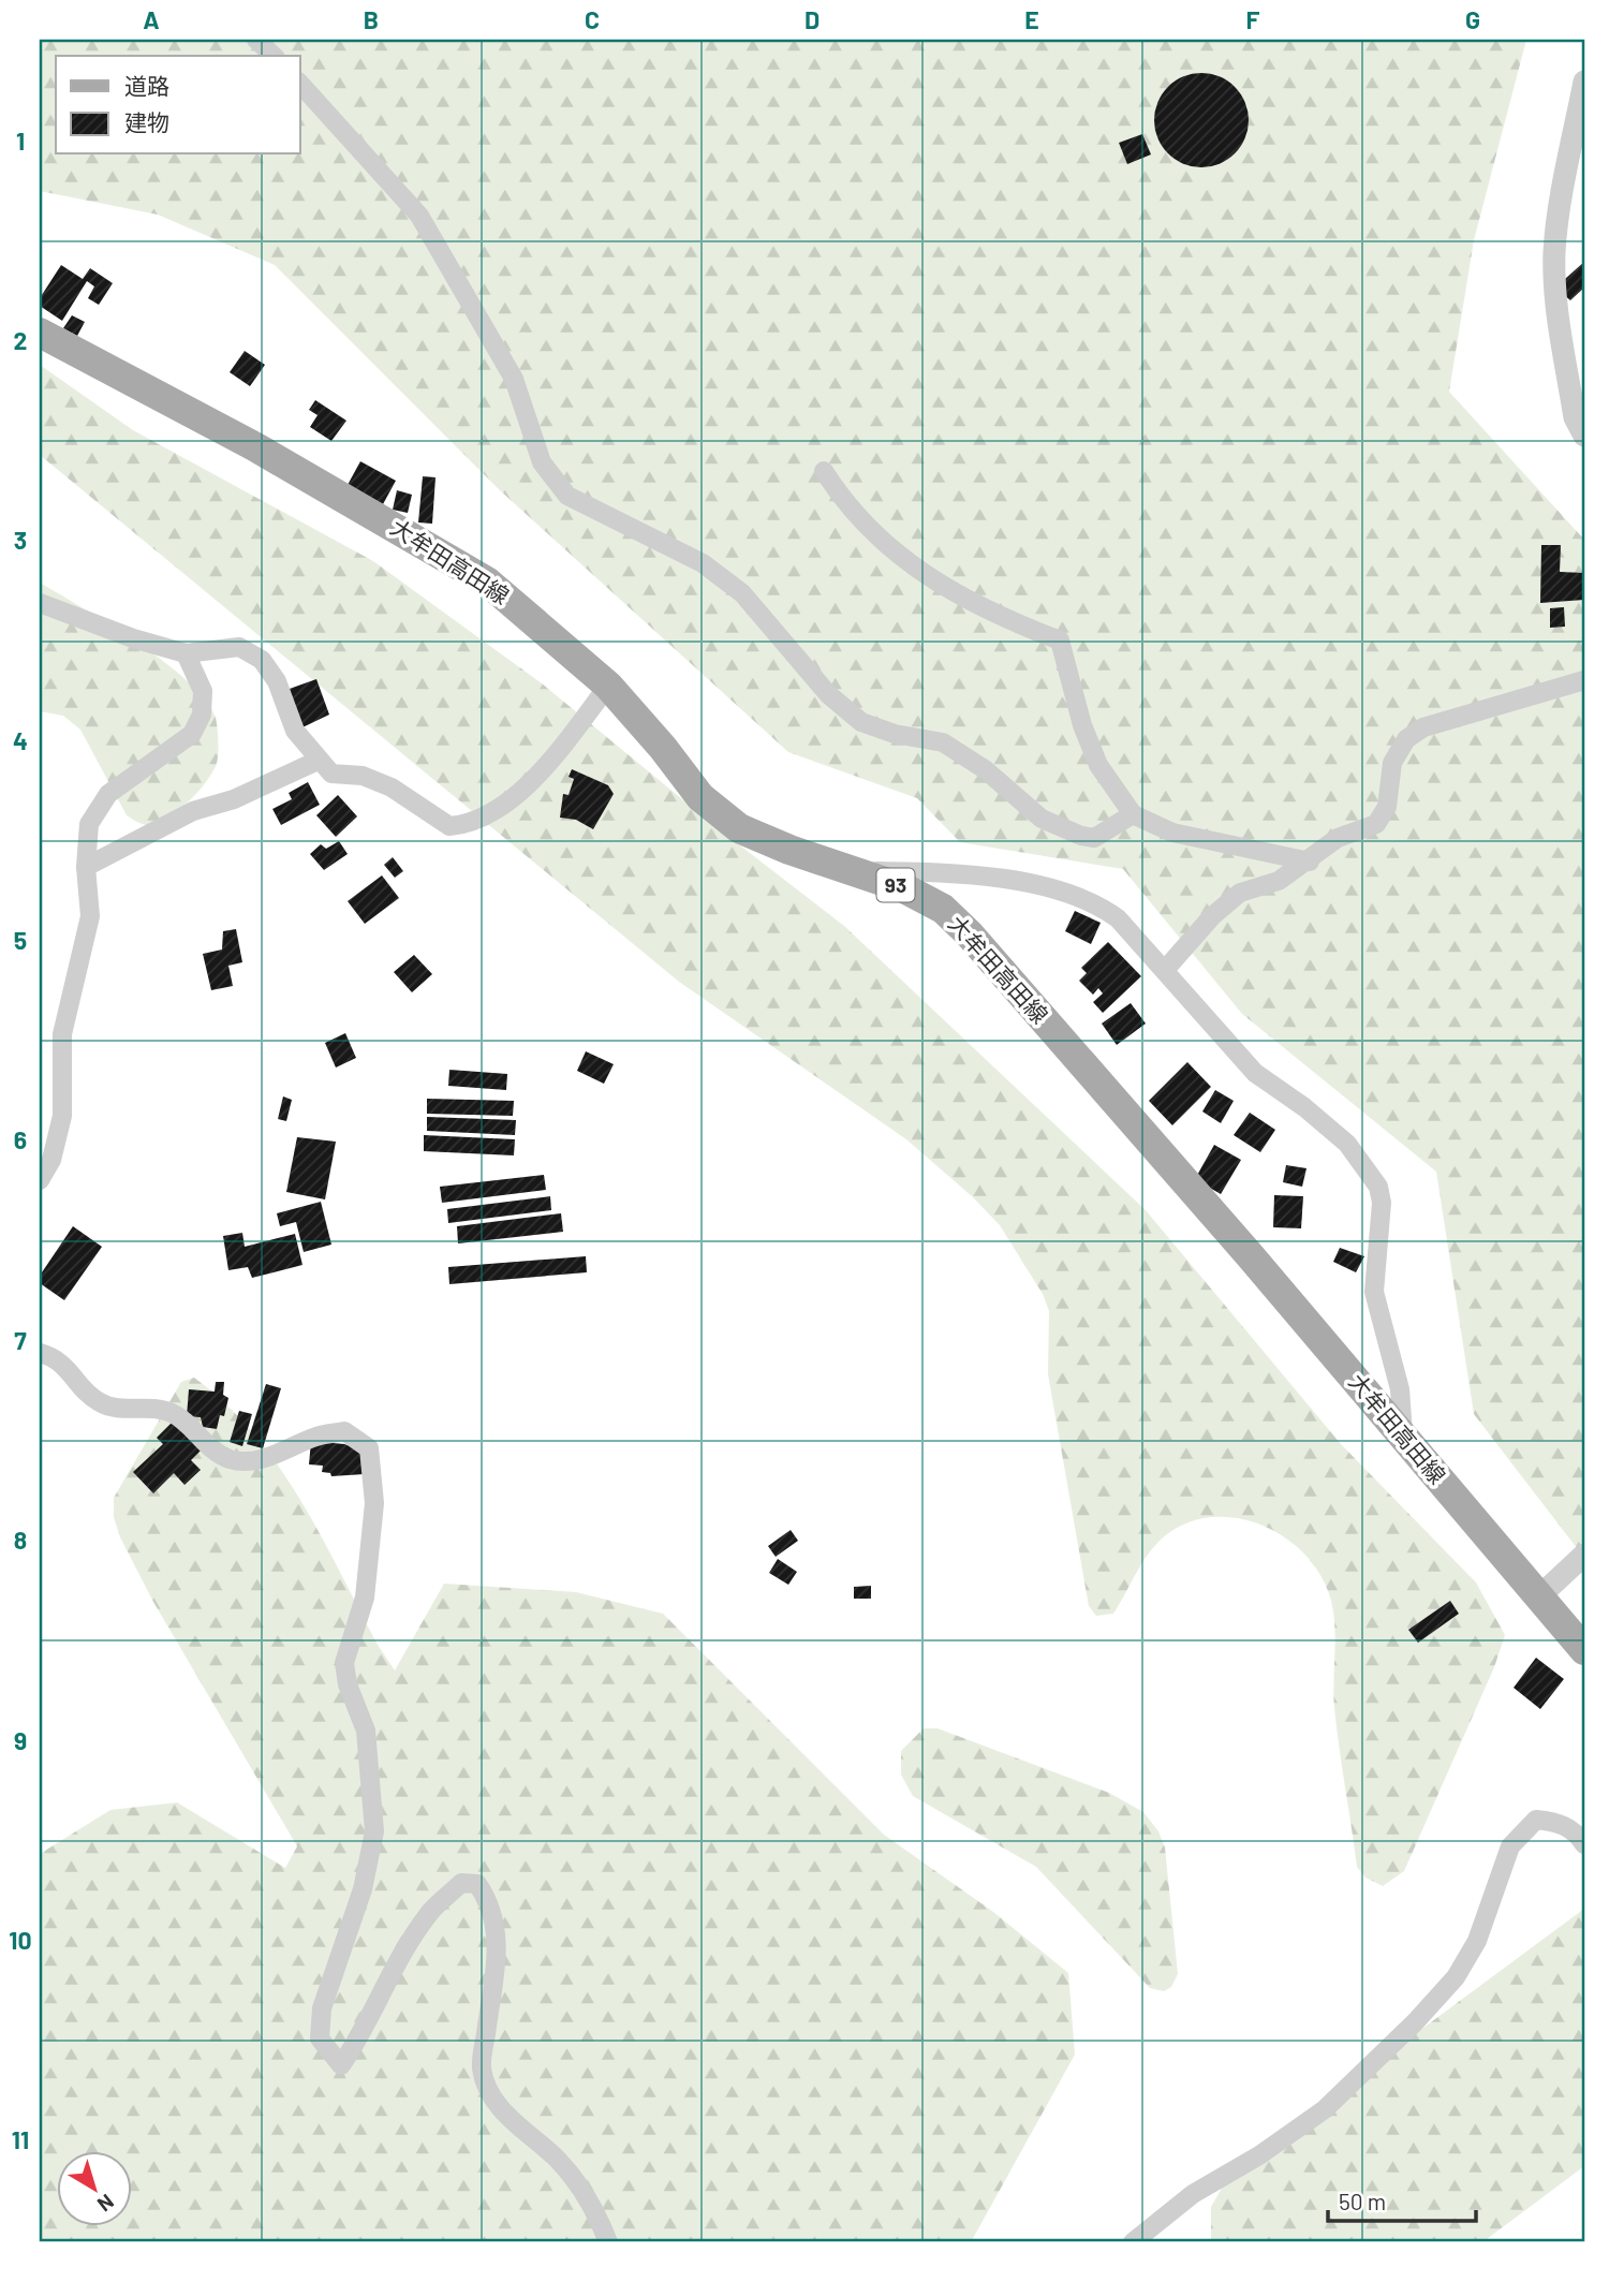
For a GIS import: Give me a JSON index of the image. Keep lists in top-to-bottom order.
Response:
{
  "streets": {
    "main road": ["大牟田高田線", "93"]
  },
  "legend": ["道路", "建物"],
  "scale_bar": "50 m",
  "north": "bottom right",
  "grid": {
    "columns": [
      "A",
      "B",
      "C",
      "D",
      "E",
      "F",
      "G"
    ],
    "rows": [
      "1",
      "2",
      "3",
      "4",
      "5",
      "6",
      "7",
      "8",
      "9",
      "10",
      "11"
    ]
  }
}
